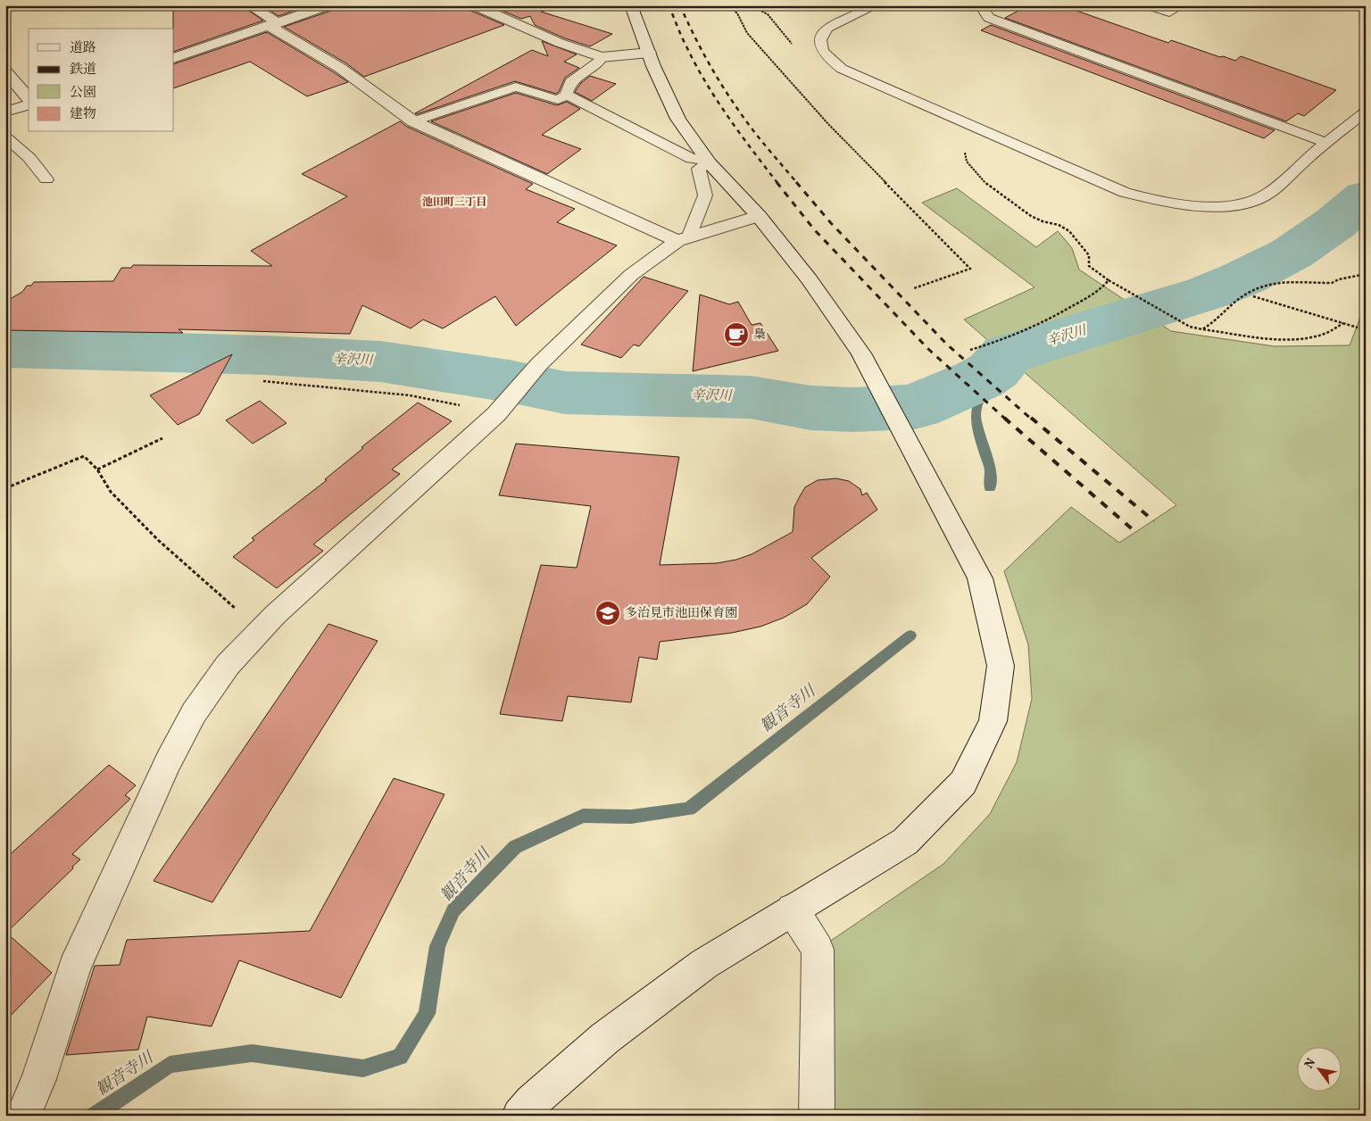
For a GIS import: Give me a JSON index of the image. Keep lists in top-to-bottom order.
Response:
{
  "districts": ["池田町三丁目"],
  "water": ["辛沢川", "観音寺川"],
  "places": {
    "cafe": ["梟"],
    "school or university": ["多治見市池田保育園"]
  },
  "legend": [
    "道路",
    "鉄道",
    "公園",
    "建物"
  ],
  "north": "top left"
}
